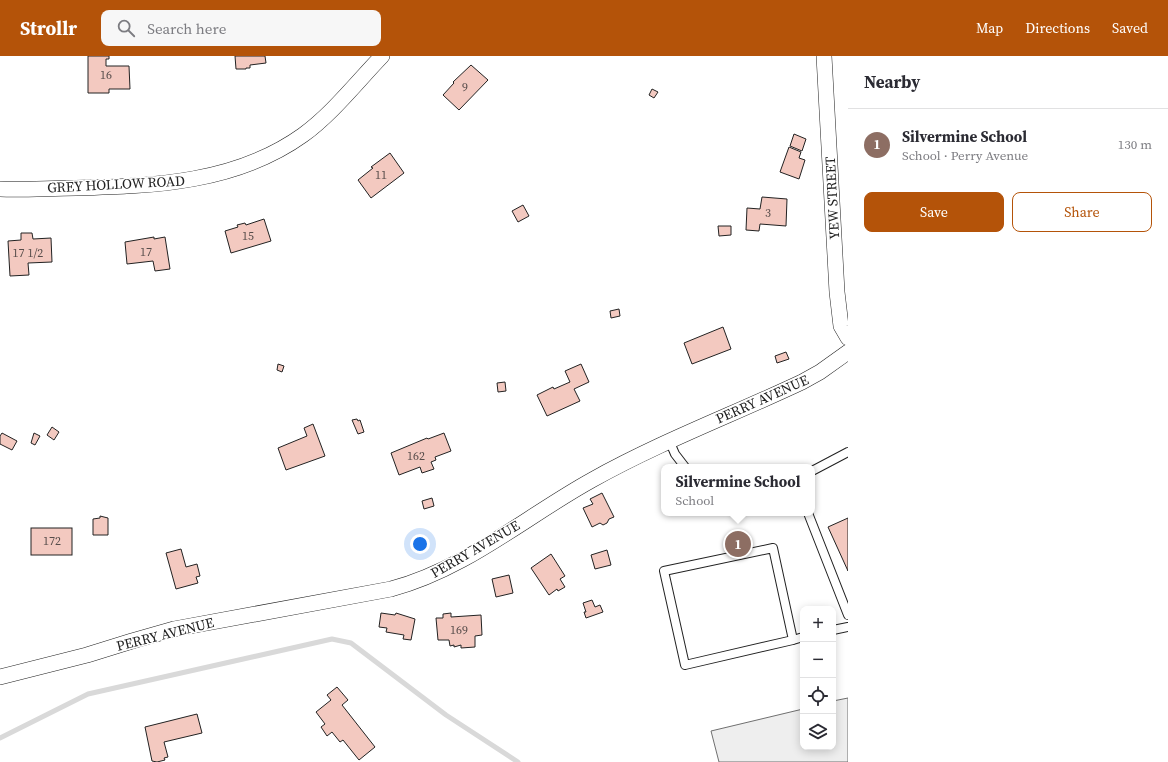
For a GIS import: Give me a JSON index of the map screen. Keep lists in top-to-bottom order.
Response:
{
  "streets": {
    "street": ["GREY HOLLOW ROAD", "YEW STREET", "PERRY AVENUE"]
  },
  "house_numbers": [
    "16",
    "9",
    "11",
    "3",
    "15",
    "17",
    "17 1/2",
    "162",
    "172",
    "169"
  ],
  "page": {
    "header": "Strollr",
    "search": "Search here",
    "nav": ["Map", "Directions", "Saved"],
    "heading": "Nearby",
    "list": [
      {
        "mark": "1",
        "name": "Silvermine School",
        "note": "School · Perry Avenue",
        "value": "130 m"
      }
    ],
    "buttons": ["Save", "Share"],
    "popup": ["Silvermine School", "School"],
    "pins": "1",
    "map_buttons": ["+", "−"]
  }
}
